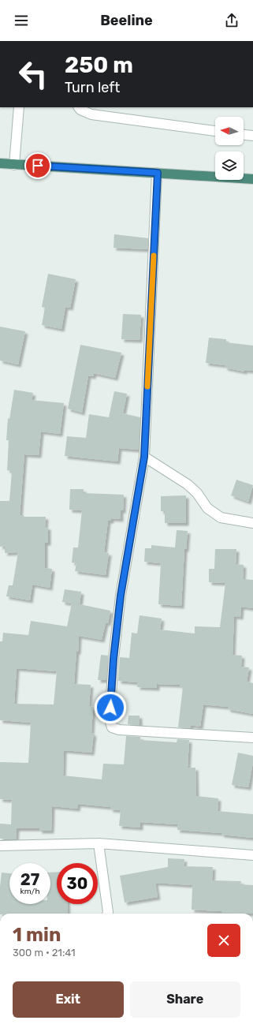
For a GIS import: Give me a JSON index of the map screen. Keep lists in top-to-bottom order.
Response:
{
  "north": "left",
  "page": {
    "header": "Beeline",
    "turn": ["250 m", "Turn left"],
    "speed": "27 km/h",
    "limit": "30",
    "heading": ["1 min", "300 m · 21:41"],
    "buttons": ["Exit", "Share"]
  }
}
